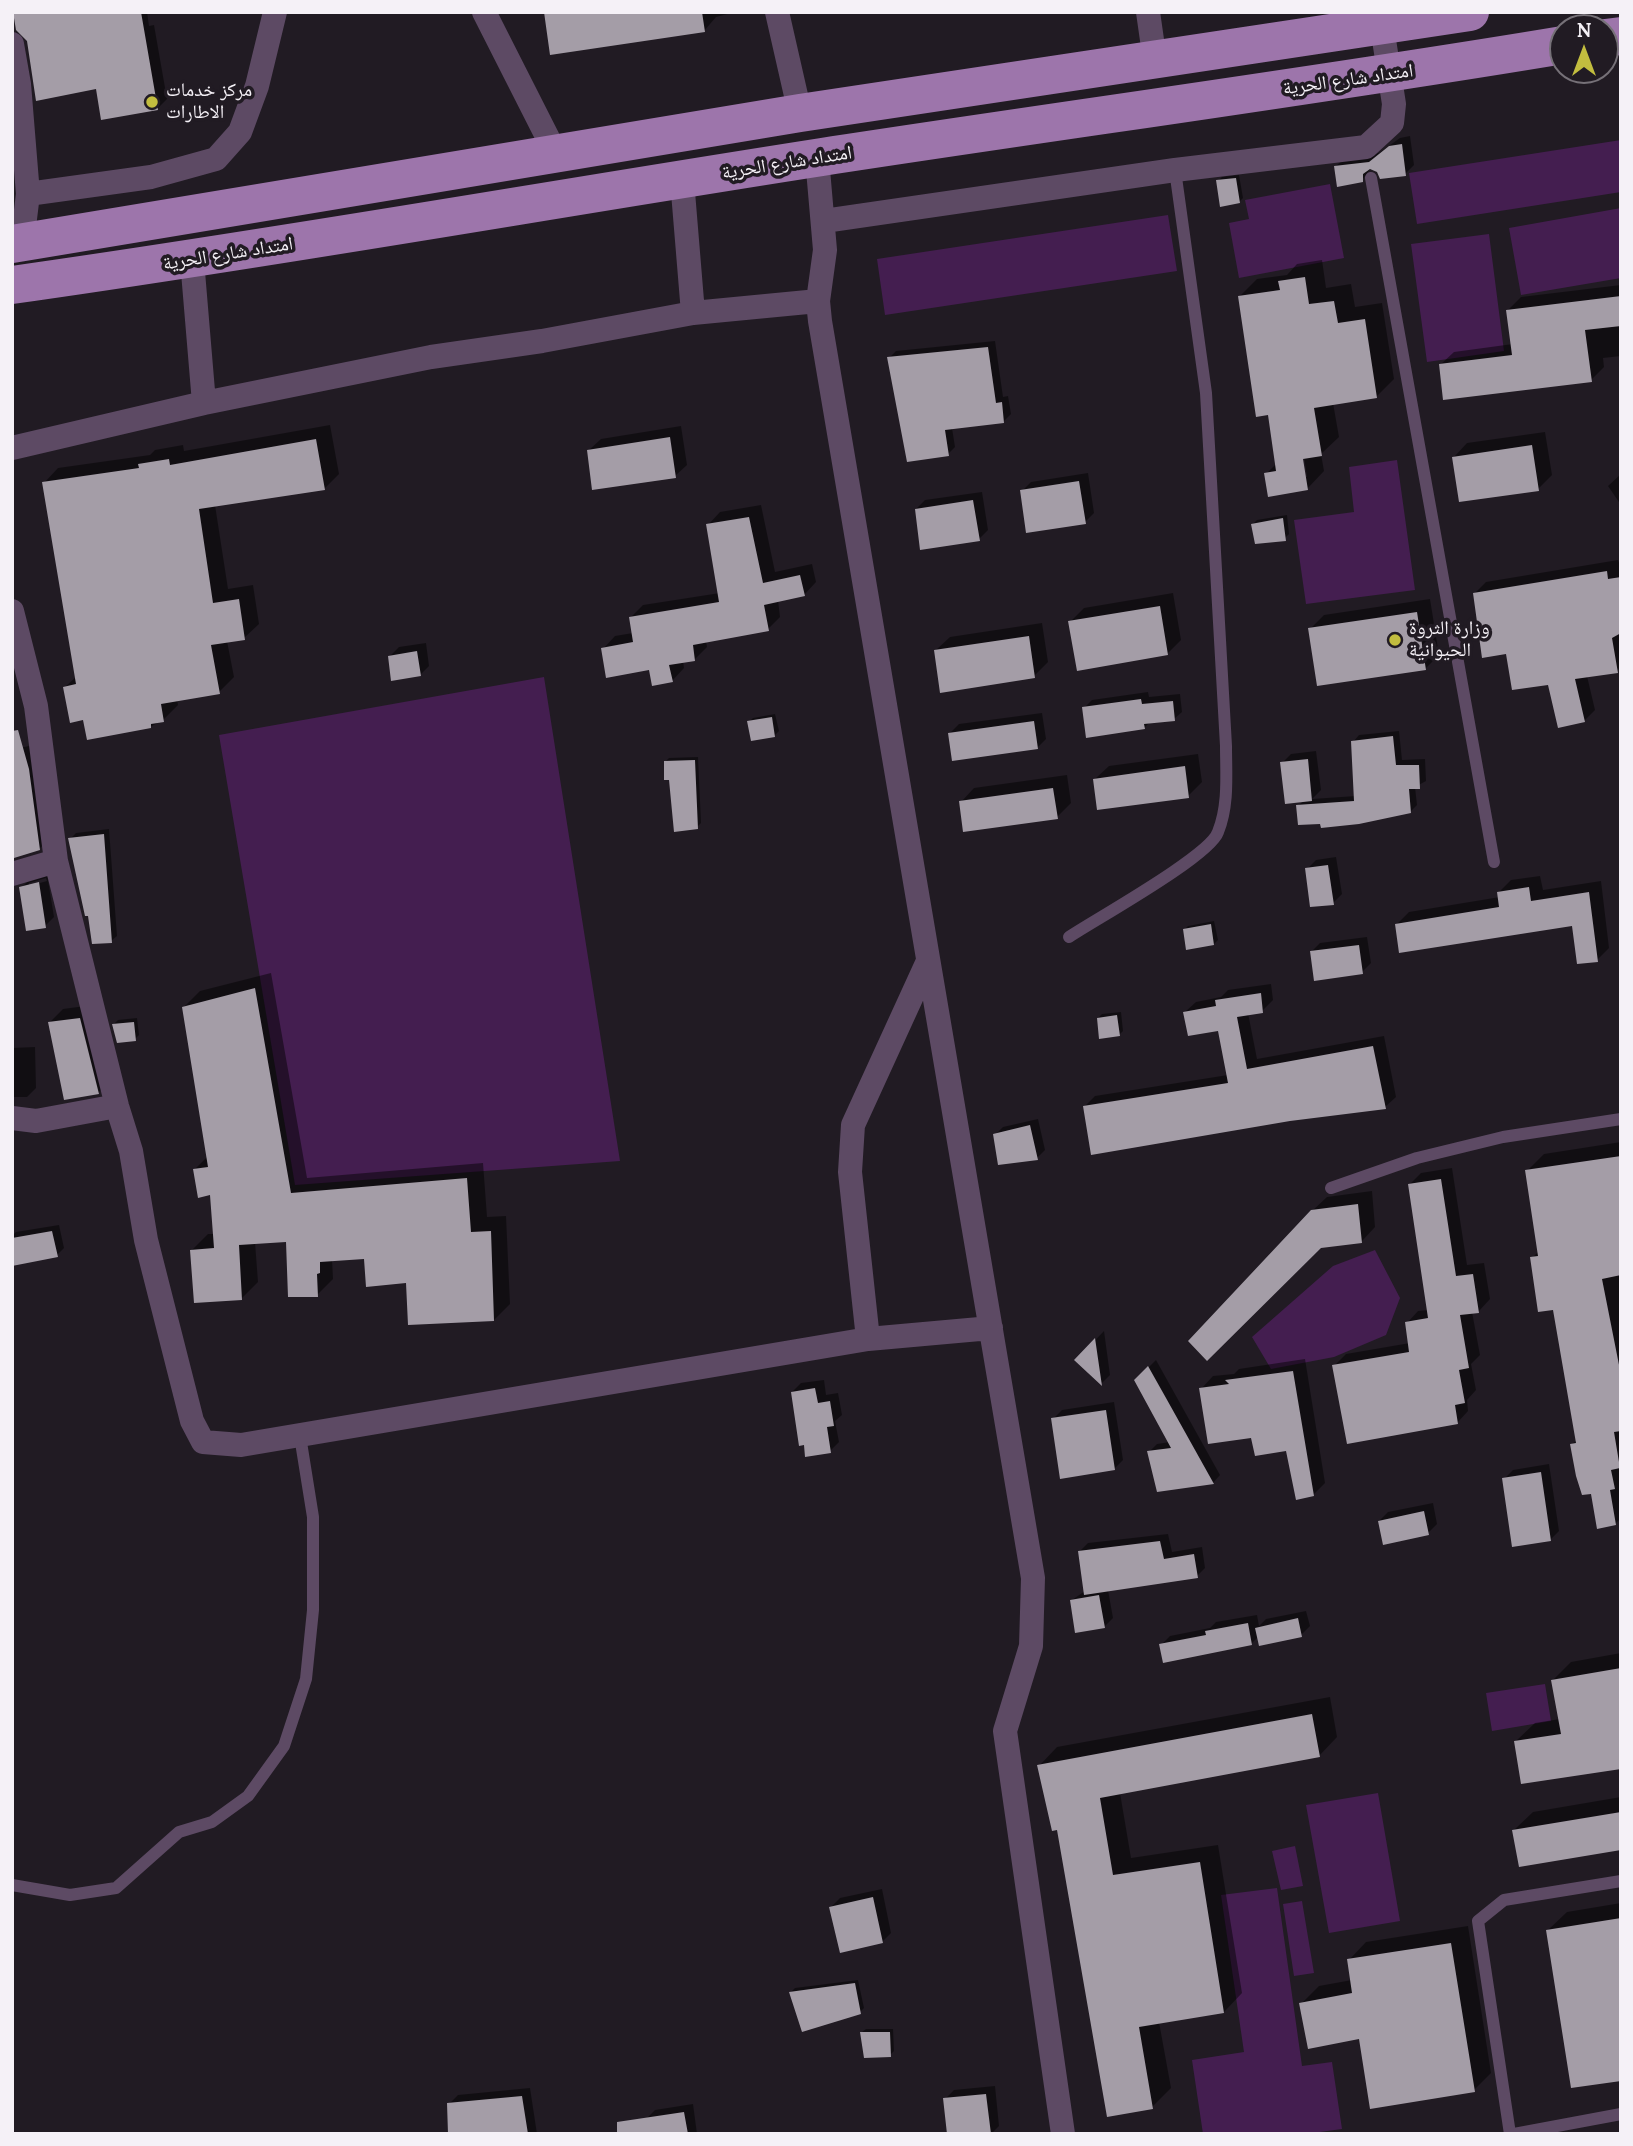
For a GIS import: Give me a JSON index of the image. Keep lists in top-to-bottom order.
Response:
{
  "streets": {
    "main road": ["امتداد شارع الحرية"]
  },
  "places": ["مركز خدمات الاطارات", "وزارة الثروة الحيوانية"],
  "north": "top"
}
